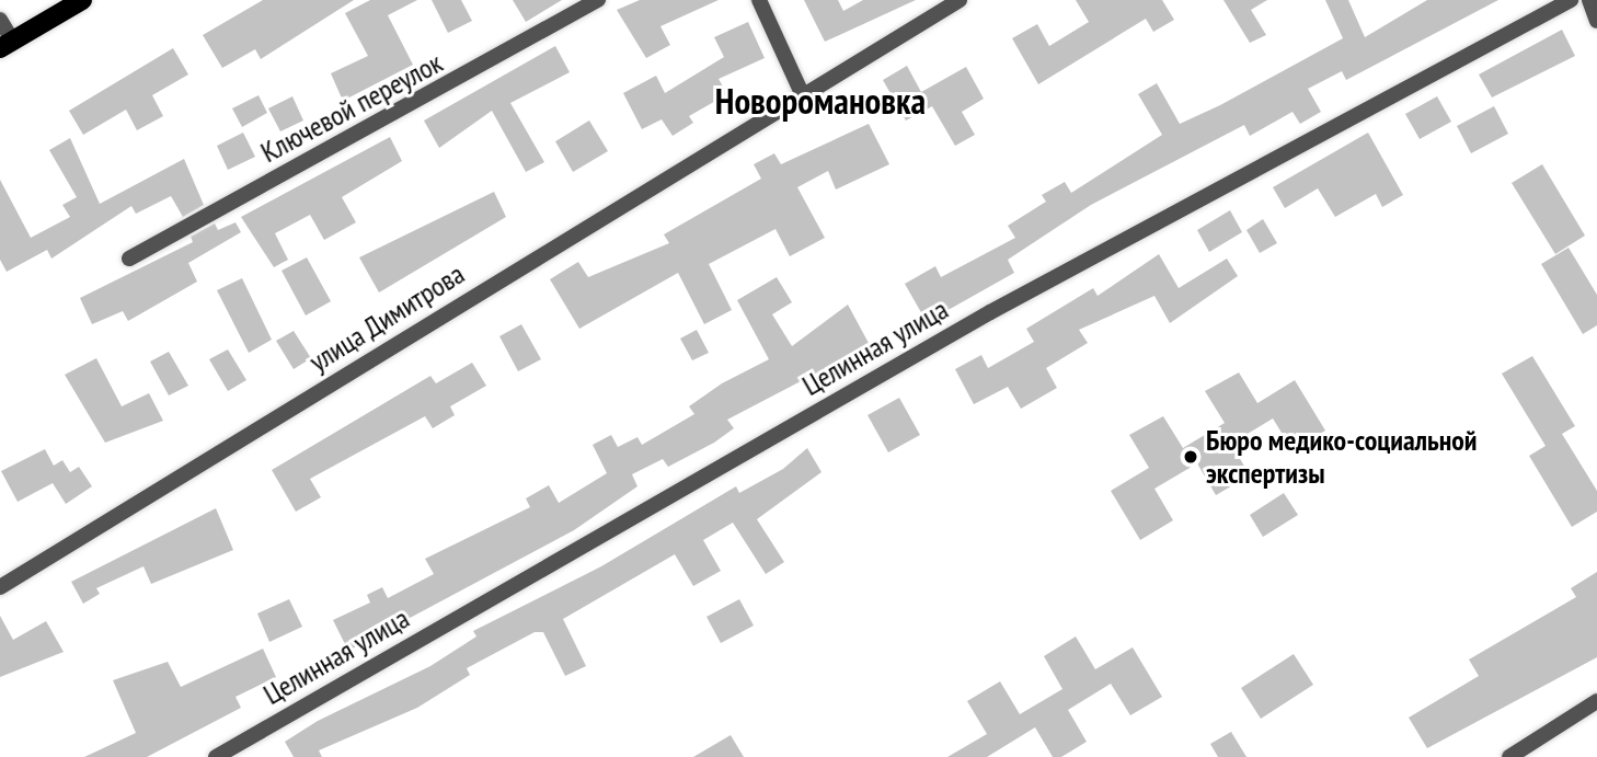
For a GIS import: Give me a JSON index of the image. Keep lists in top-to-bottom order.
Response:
{
  "streets": {
    "street": ["Ключевой переулок", "улица Димитрова", "Целинная улица"]
  },
  "districts": ["Новоромановка"],
  "places": ["Бюро медико-социальной экспертизы"]
}
